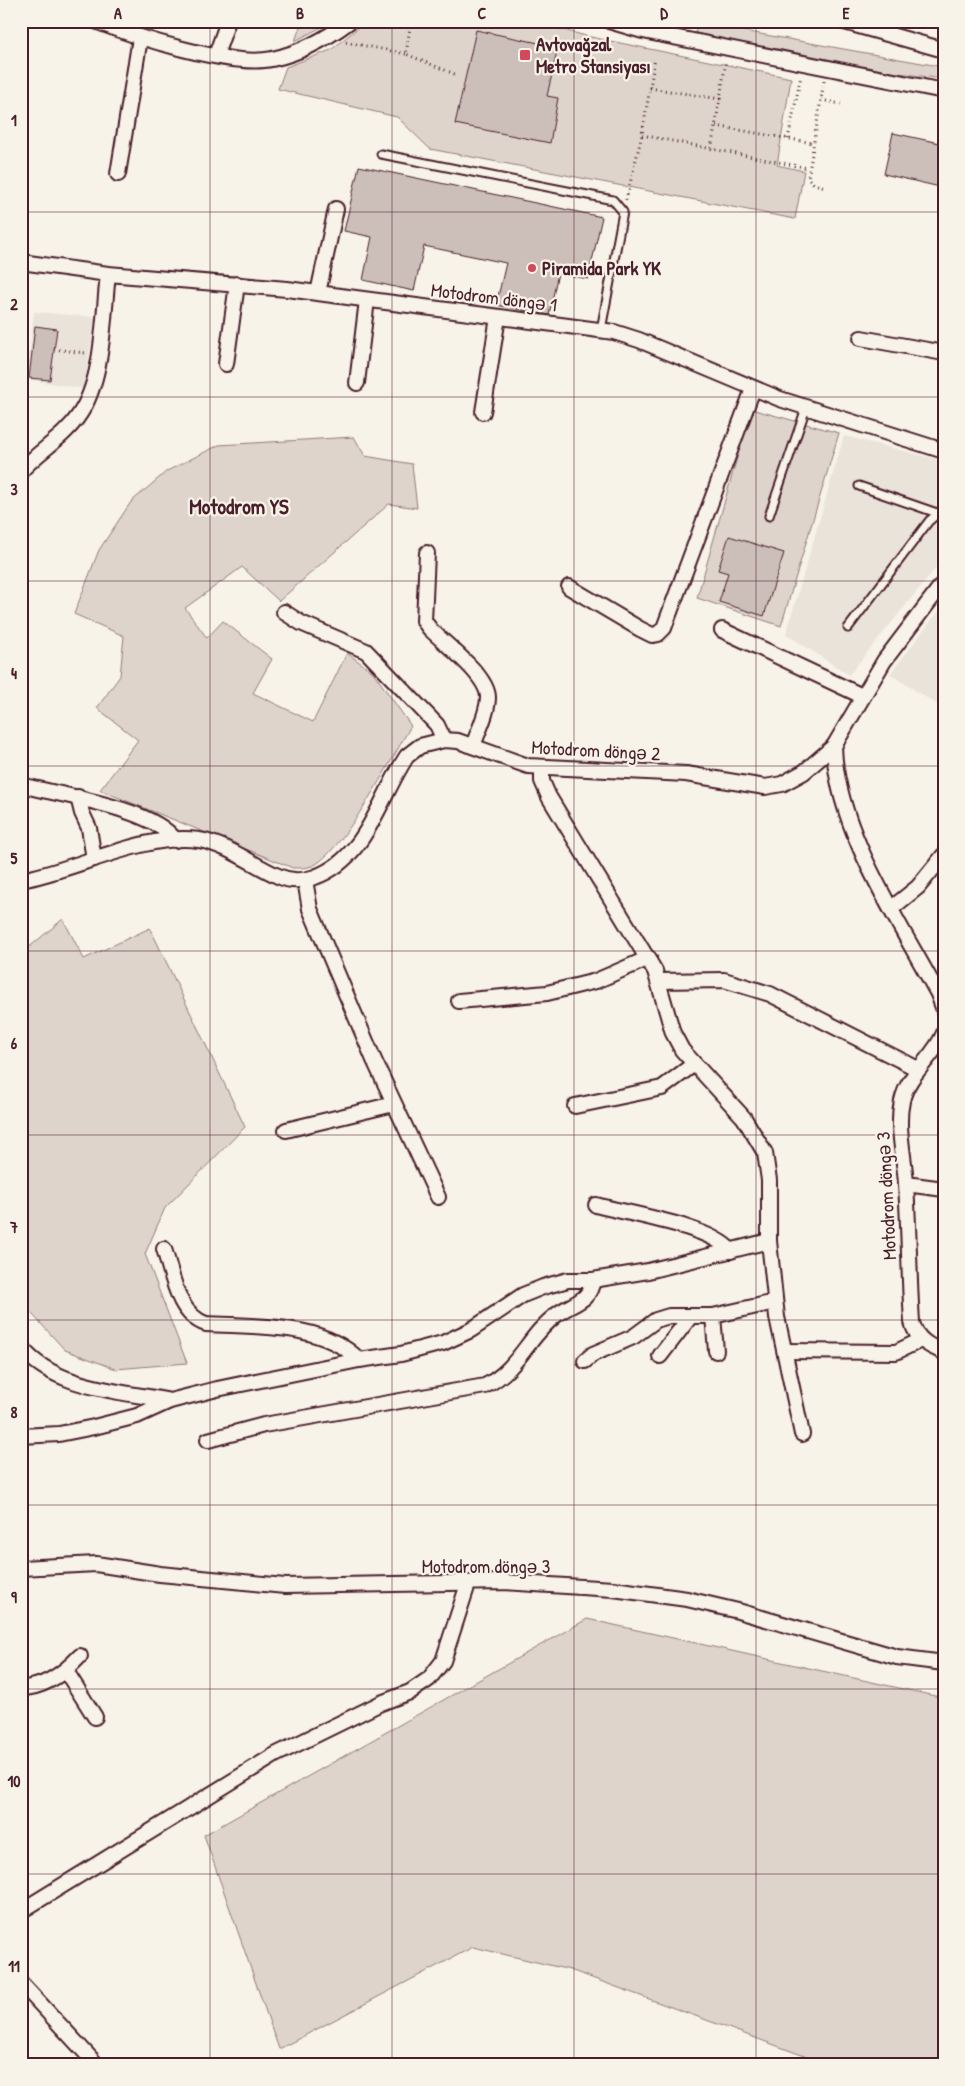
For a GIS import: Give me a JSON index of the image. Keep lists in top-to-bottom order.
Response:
{
  "streets": {
    "street": ["Motodrom döngə 1", "Motodrom döngə 2", "Motodrom döngə 3"]
  },
  "districts": ["Motodrom YS"],
  "places": {
    "transit": ["Avtovağzal Metro Stansiyası"],
    "other": ["Piramida Park YK"]
  },
  "grid": {
    "columns": [
      "A",
      "B",
      "C",
      "D",
      "E"
    ],
    "rows": [
      "1",
      "2",
      "3",
      "4",
      "5",
      "6",
      "7",
      "8",
      "9",
      "10",
      "11"
    ]
  }
}
